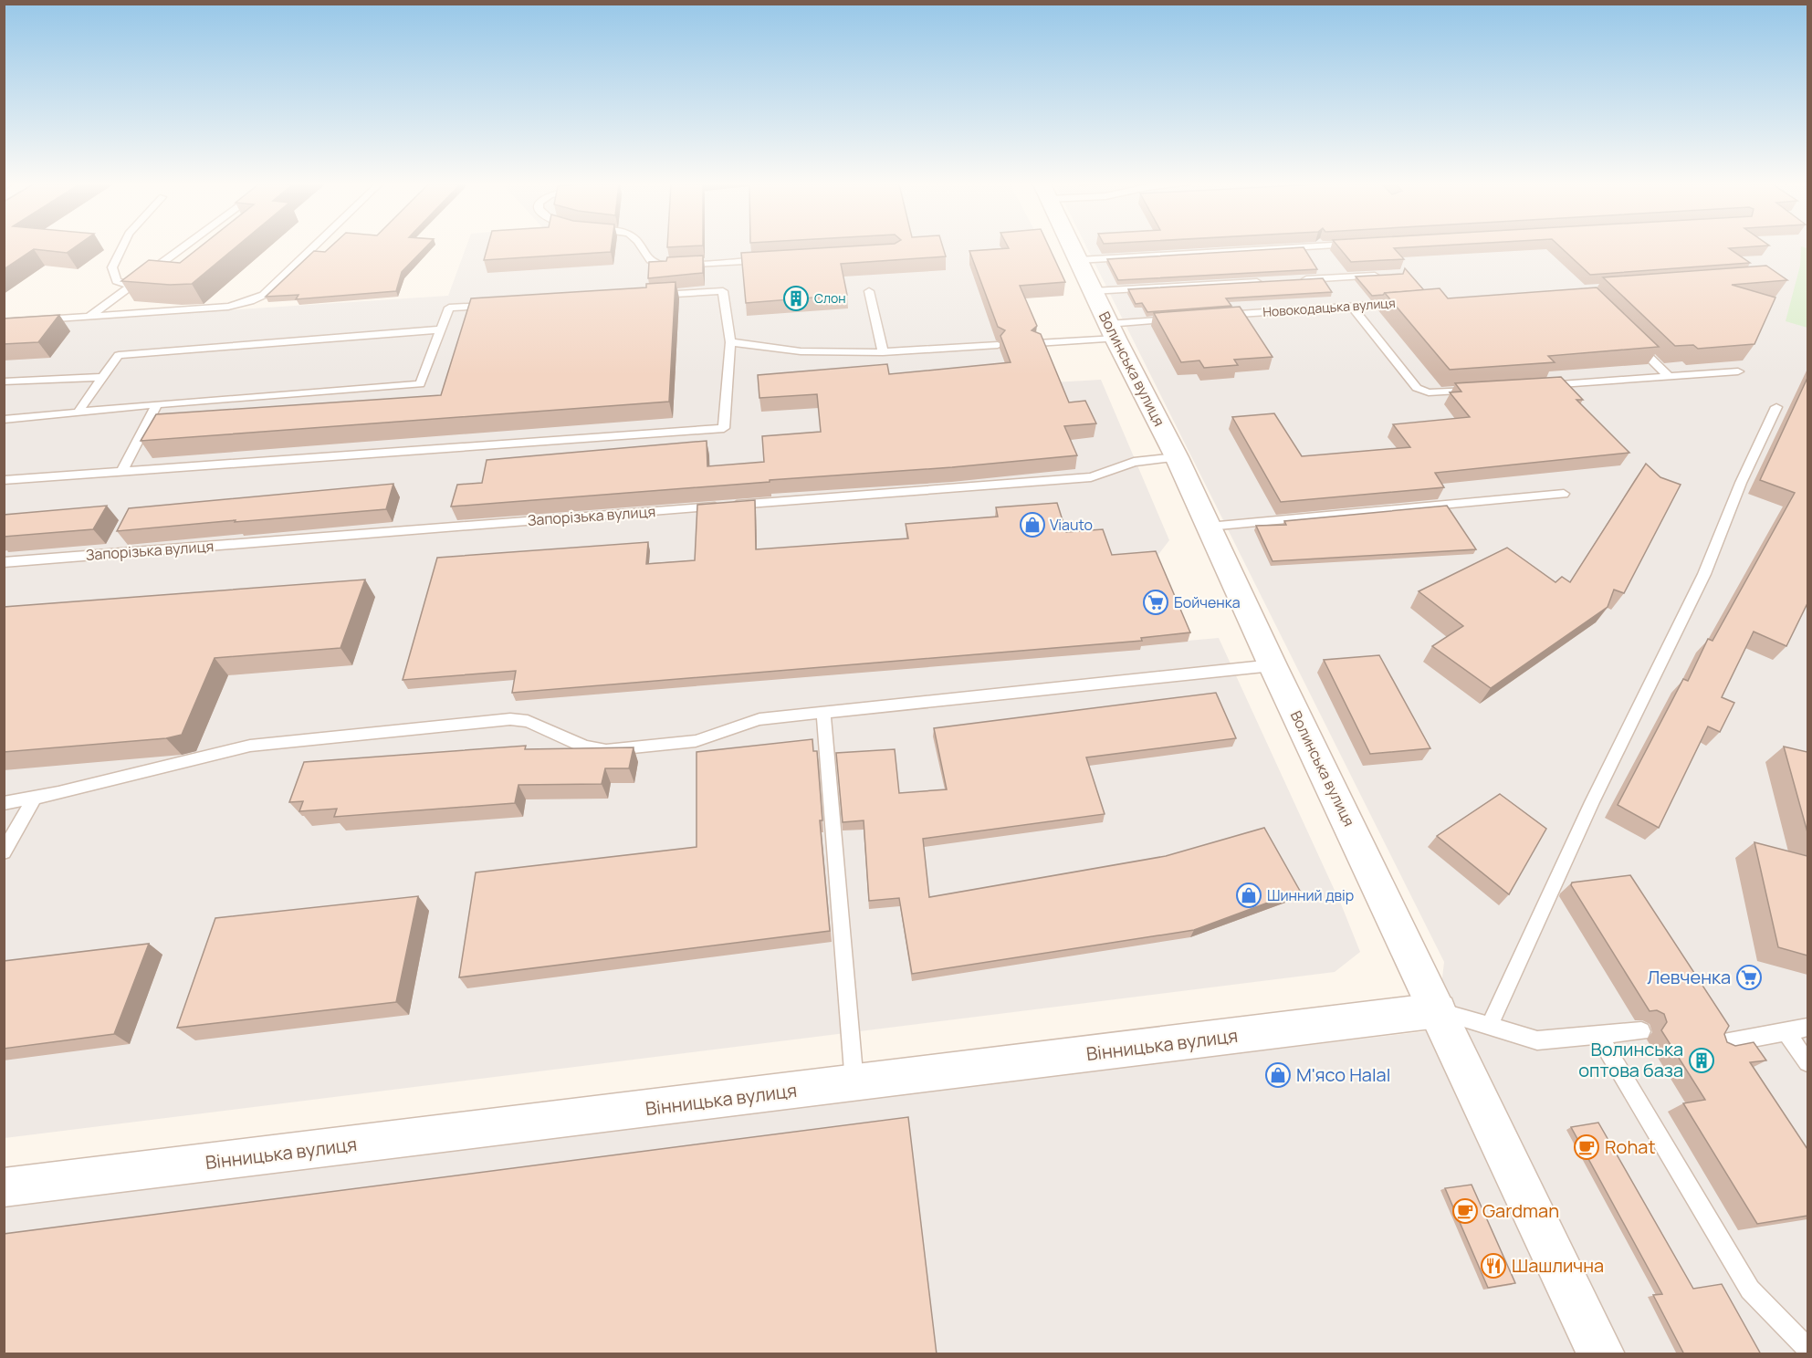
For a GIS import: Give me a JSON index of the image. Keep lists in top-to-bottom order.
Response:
{
  "streets": {
    "street": ["Волинська вулиця", "Вінницька вулиця"],
    "lane": ["Новокодацька вулиця", "Запорізька вулиця"]
  },
  "crossings": [
    ["Волинська вулиця", "Запорізька вулиця"],
    ["Волинська вулиця", "Вінницька вулиця"]
  ],
  "places": {
    "building": ["Слон", "Волинська оптова база"],
    "shop": ["Viauto", "Шинний двір", "М'ясо Halal"],
    "supermarket": ["Бойченка", "Левченка"],
    "cafe": ["Rohat", "Gardman"],
    "restaurant": ["Шашлична"]
  }
}
